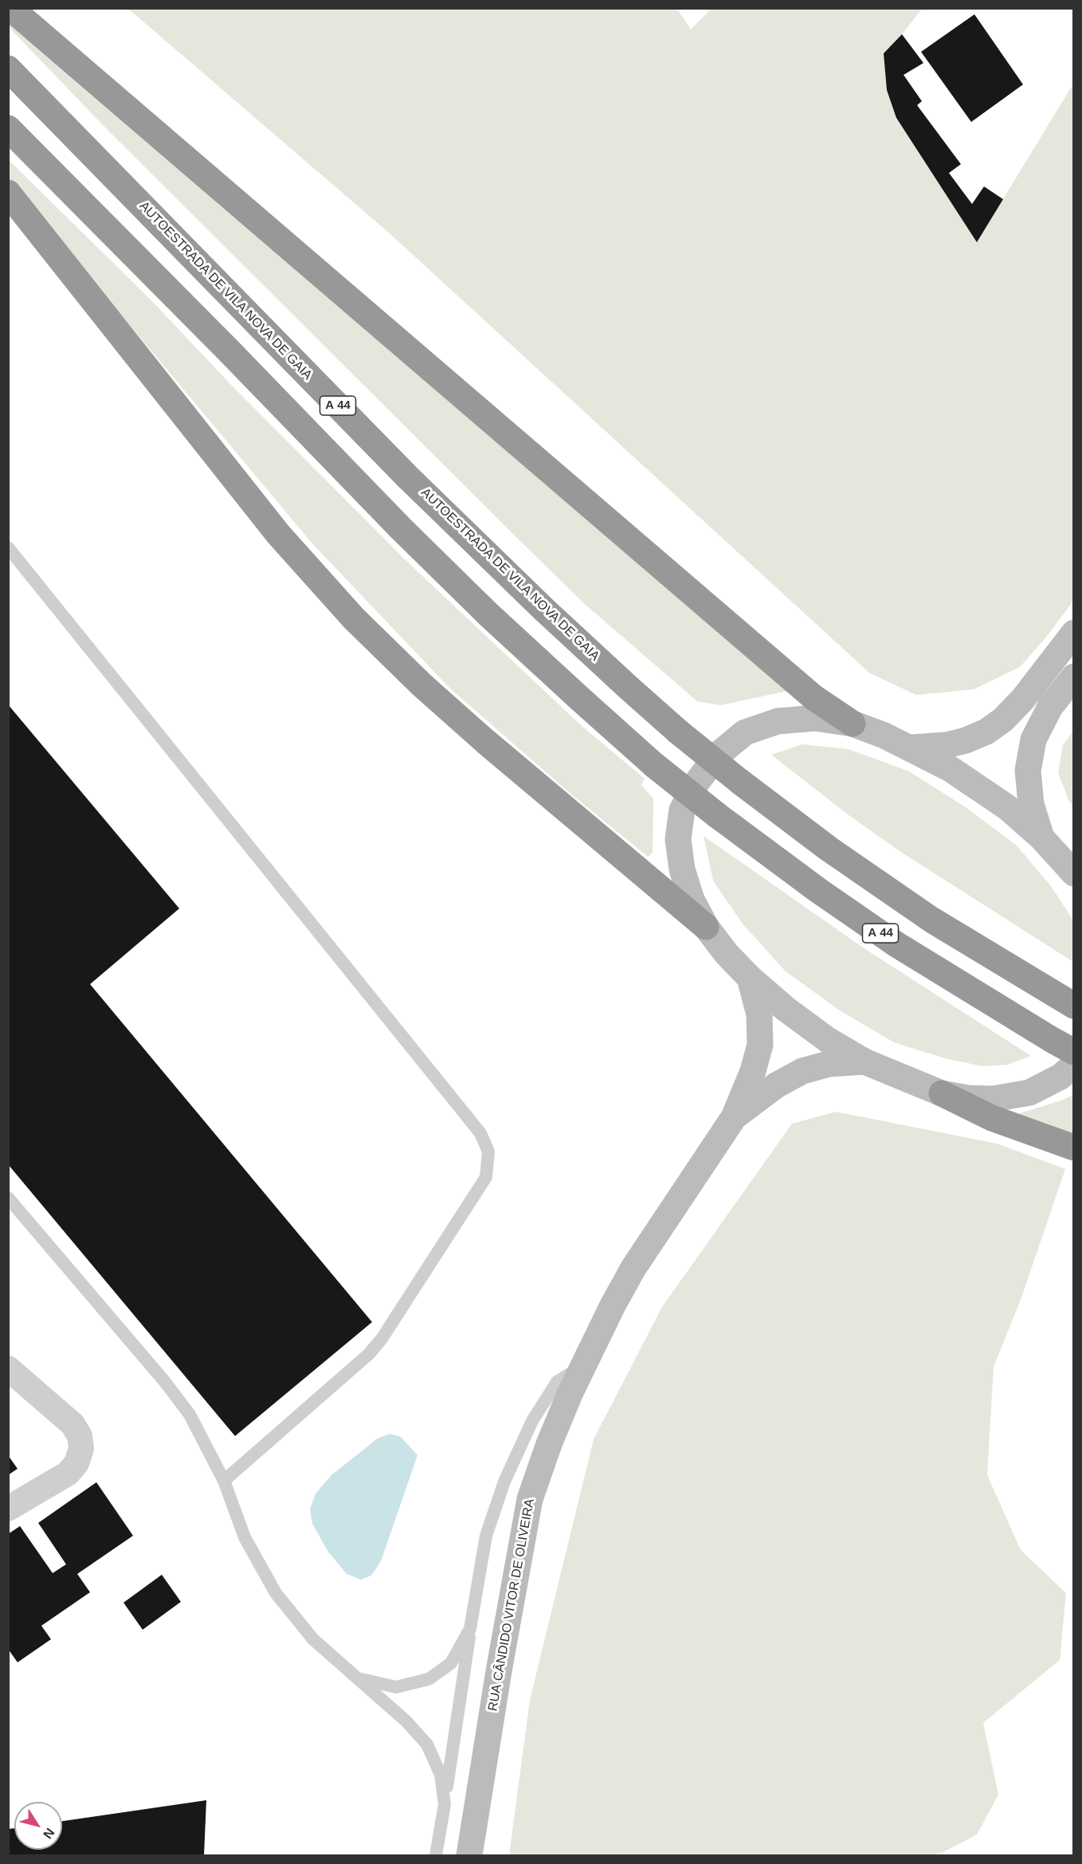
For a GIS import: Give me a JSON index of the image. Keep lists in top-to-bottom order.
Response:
{
  "streets": {
    "highway": ["AUTOESTRADA DE VILA NOVA DE GAIA", "A 44"],
    "main road": ["RUA CÂNDIDO VITOR DE OLIVEIRA"]
  },
  "north": "bottom right"
}
